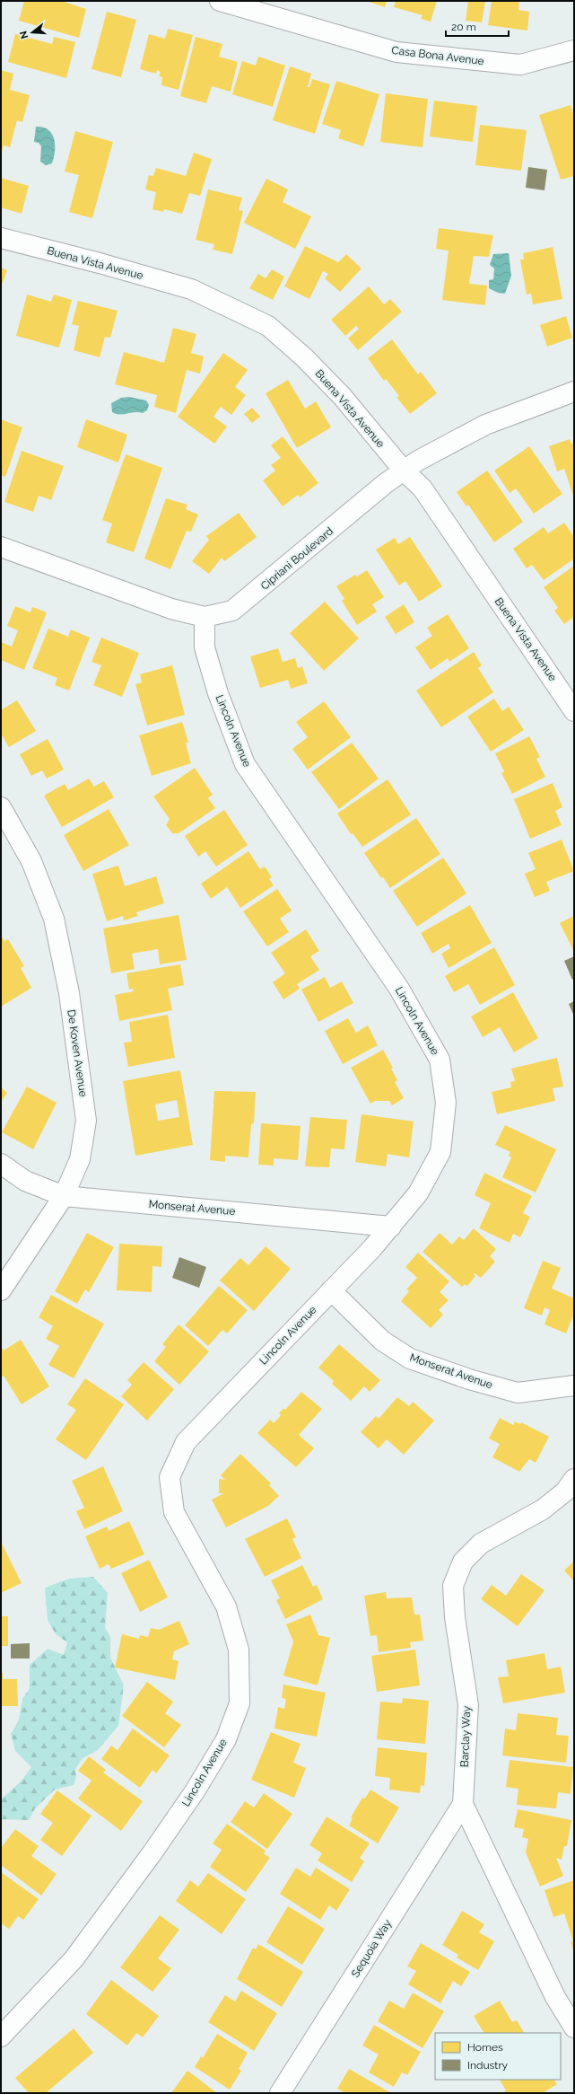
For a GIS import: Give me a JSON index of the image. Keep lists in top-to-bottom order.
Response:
{
  "streets": {
    "street": [
      "Casa Bona Avenue",
      "Buena Vista Avenue",
      "Cipriani Boulevard",
      "Lincoln Avenue",
      "De Koven Avenue",
      "Monserat Avenue",
      "Barclay Way",
      "Sequoia Way"
    ]
  },
  "crossings": [
    ["Buena Vista Avenue", "Cipriani Boulevard"],
    ["Cipriani Boulevard", "Lincoln Avenue"],
    ["Lincoln Avenue", "Monserat Avenue"],
    ["De Koven Avenue", "Monserat Avenue"],
    ["Barclay Way", "Sequoia Way"]
  ],
  "legend": ["Homes", "Industry"],
  "scale_bar": "20 m",
  "north": "left"
}
